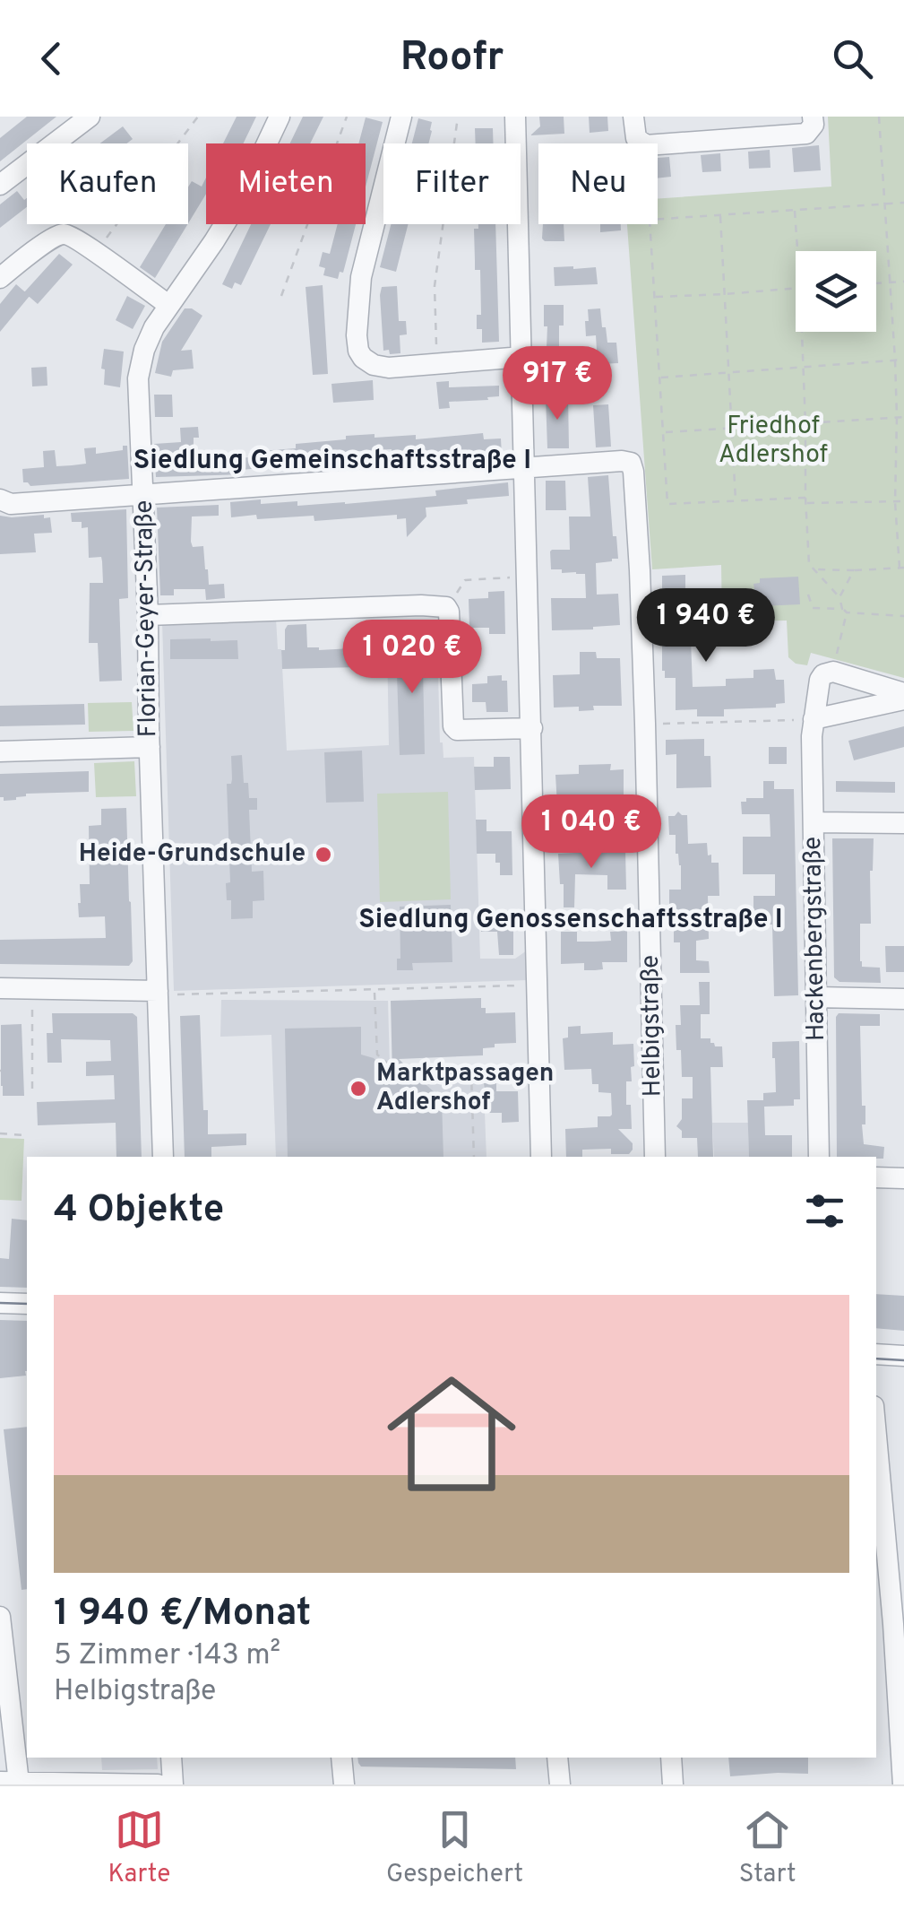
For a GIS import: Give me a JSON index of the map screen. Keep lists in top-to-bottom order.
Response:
{
  "streets": {
    "street": ["Florian-Geyer-Straße", "Hackenbergstraße", "Helbigstraße"]
  },
  "districts": ["Siedlung Gemeinschaftsstraße I", "Siedlung Genossenschaftsstraße I"],
  "parks": ["Friedhof Adlershof"],
  "places": ["Heide-Grundschule", "Marktpassagen Adlershof"],
  "page": {
    "header": "Roofr",
    "chip": [
      "Kaufen",
      "Mieten",
      "Filter",
      "Neu"
    ],
    "price": [
      "917 €",
      "1 940 €",
      "1 020 €",
      "1 040 €"
    ],
    "heading": "4 Objekte",
    "list": [
      {
        "name": "1 940 €/Monat",
        "note": "5 Zimmer · 143 m² · Helbigstraße"
      }
    ],
    "tabs": ["Karte", "Gespeichert", "Start"]
  }
}
